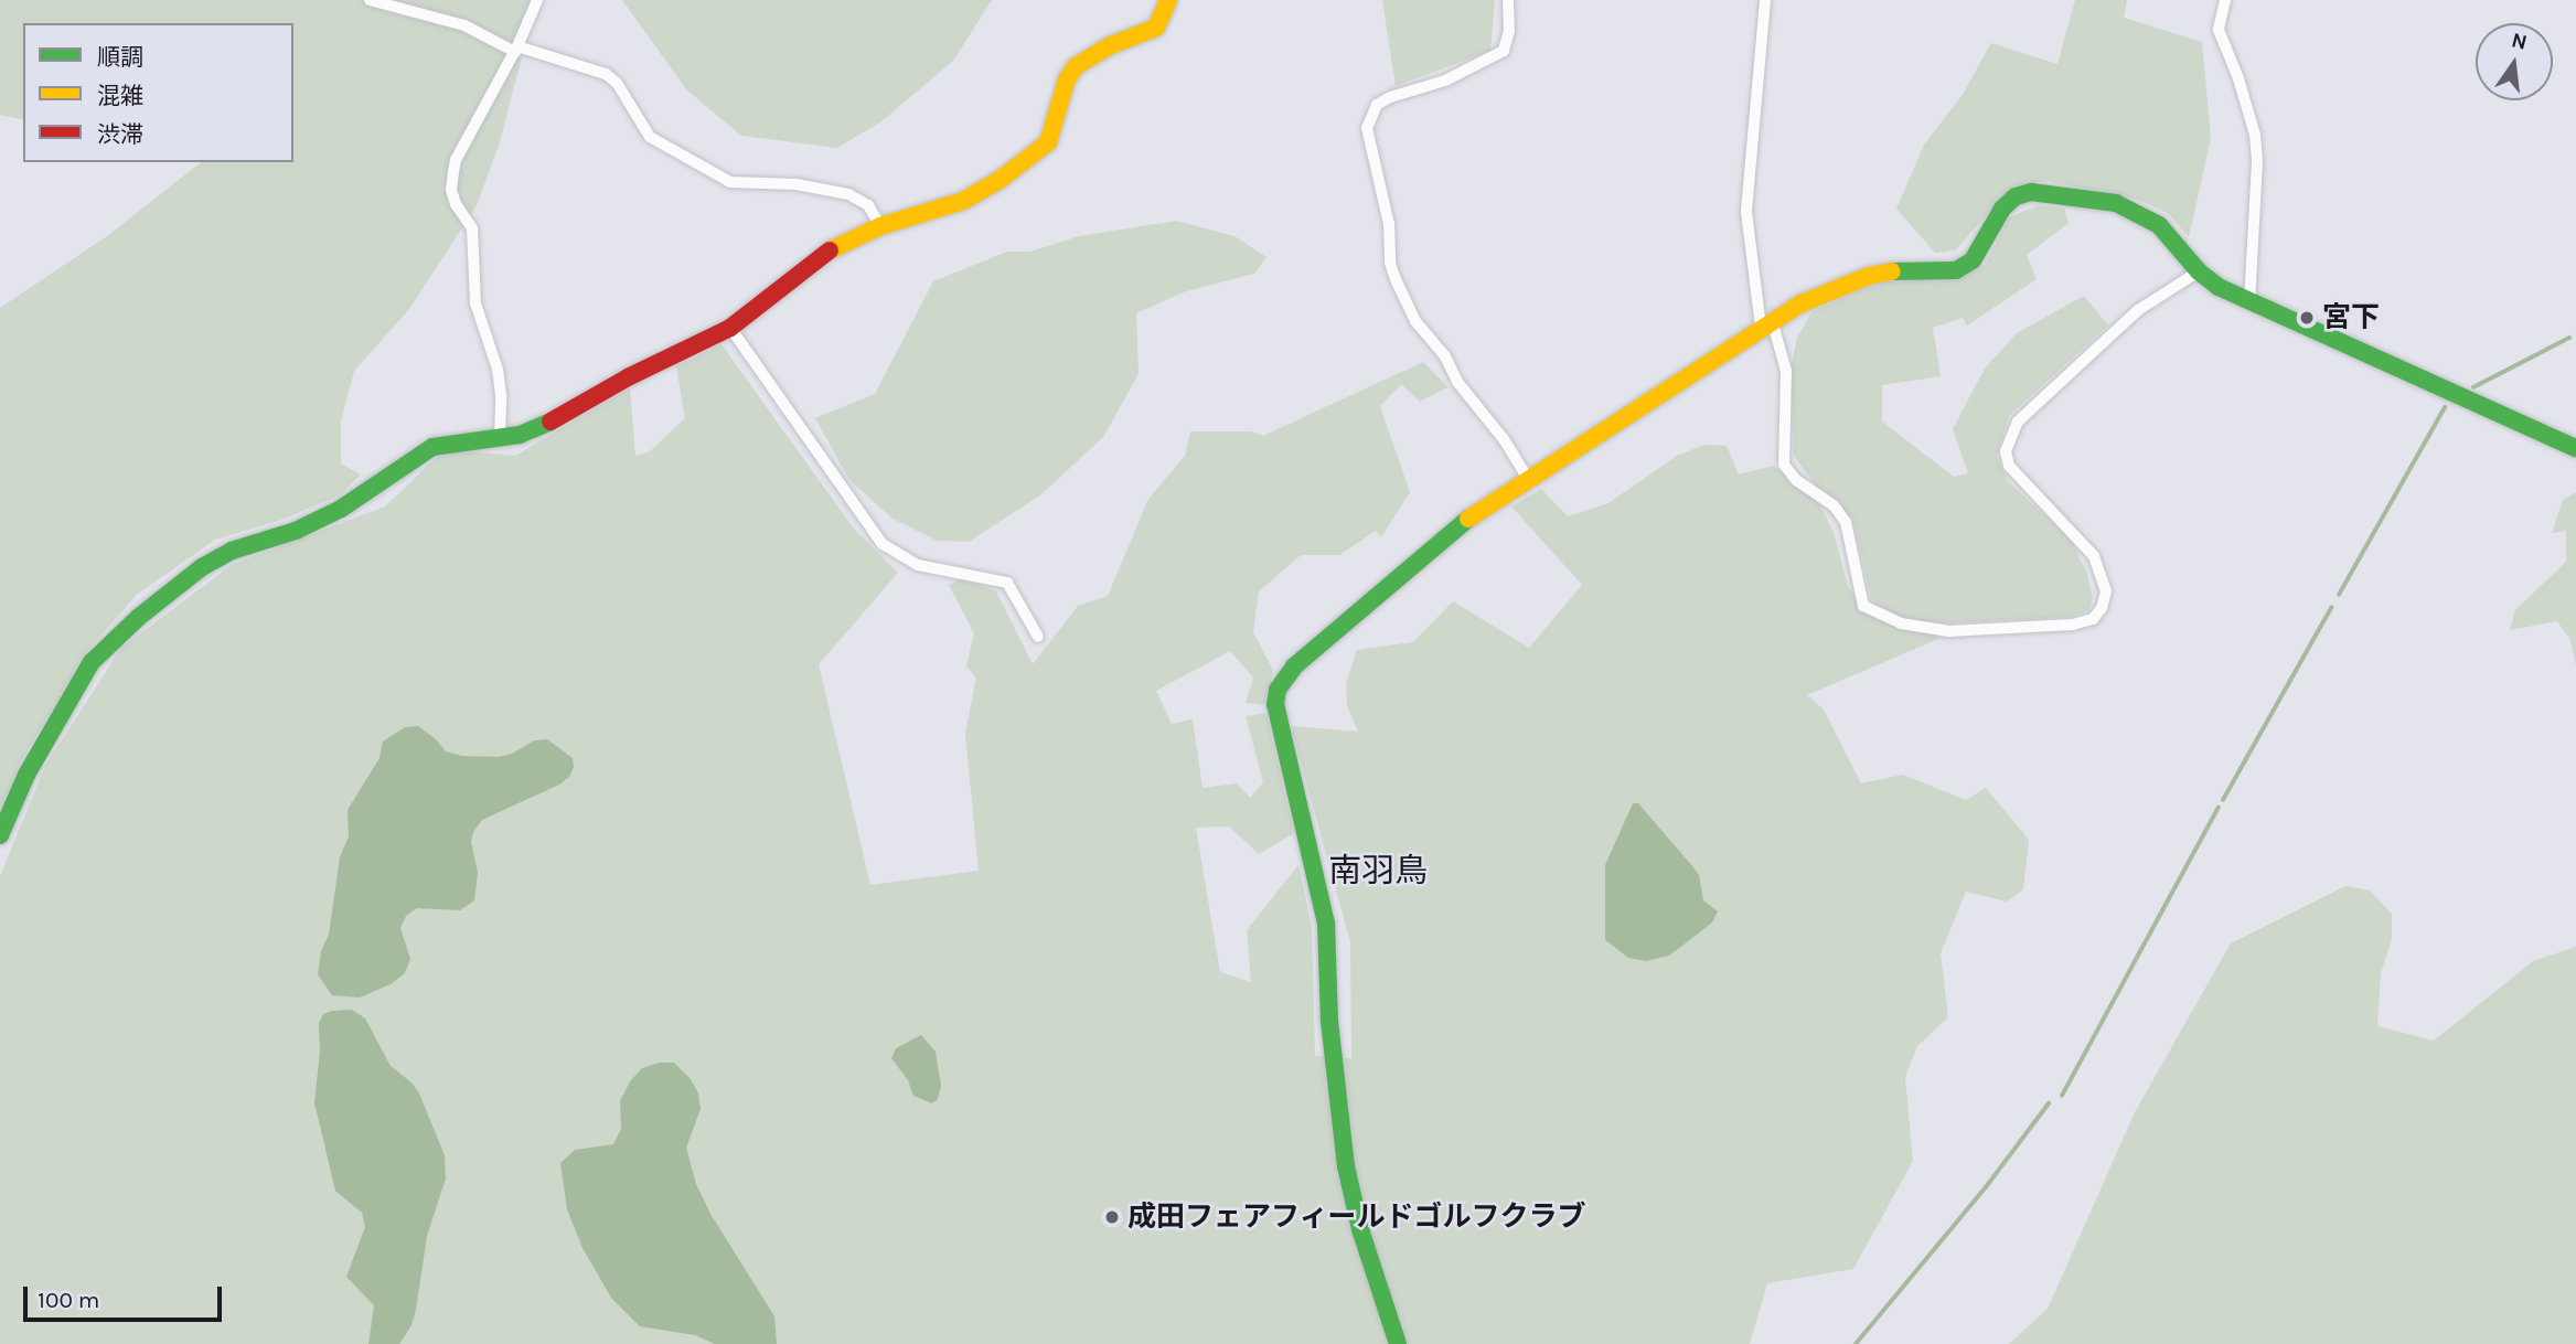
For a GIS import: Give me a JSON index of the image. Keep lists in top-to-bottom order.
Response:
{
  "districts": ["南羽鳥"],
  "places": ["宮下", "成田フェアフィールドゴルフクラブ"],
  "legend": ["順調", "混雑", "渋滞"],
  "scale_bar": "100 m",
  "north": "top"
}
